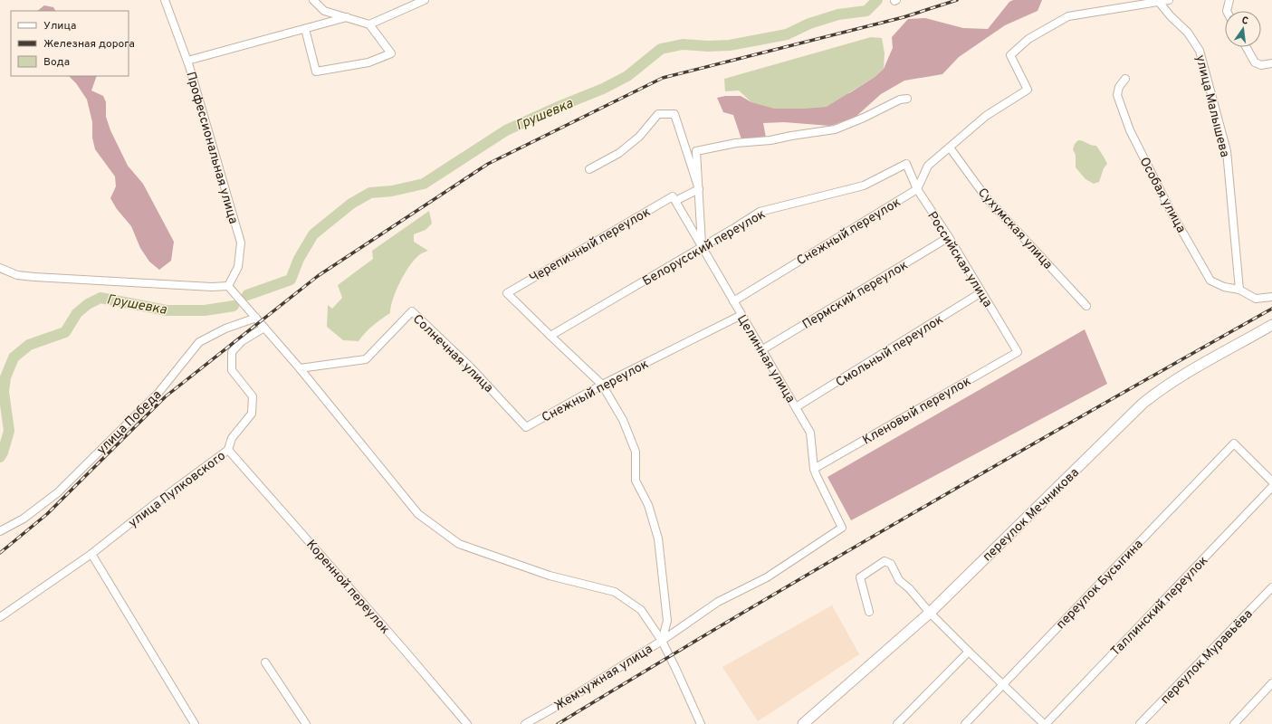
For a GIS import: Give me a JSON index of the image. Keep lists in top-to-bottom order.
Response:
{
  "streets": {
    "street": [
      "улица Малышева",
      "Профессиональная улица",
      "Особая улица",
      "Сухумская улица",
      "Снежный переулок",
      "Черепичный переулок",
      "Белорусский переулок",
      "Российская улица",
      "Пермский переулок",
      "Смольный переулок",
      "Солнечная улица",
      "Целинная улица",
      "Кленовый переулок",
      "улица Победа",
      "улица Пулковского",
      "переулок Мечникова",
      "переулок Бусыгина",
      "Коренной переулок",
      "Таллинский переулок",
      "переулок Муравьёва",
      "Жемчужная улица"
    ]
  },
  "crossings": [
    ["улица Малышева", "Особая улица"],
    ["Снежный переулок", "Российская улица"],
    ["Снежный переулок", "Солнечная улица"],
    ["Снежный переулок", "Целинная улица"],
    ["Черепичный переулок", "Белорусский переулок"],
    ["Черепичный переулок", "Целинная улица"],
    ["Белорусский переулок", "Российская улица"],
    ["Белорусский переулок", "Целинная улица"],
    ["Российская улица", "Пермский переулок"],
    ["Российская улица", "Смольный переулок"],
    ["Российская улица", "Кленовый переулок"],
    ["Пермский переулок", "Целинная улица"],
    ["Смольный переулок", "Целинная улица"],
    ["Целинная улица", "Кленовый переулок"],
    ["Целинная улица", "Жемчужная улица"],
    ["улица Пулковского", "Коренной переулок"]
  ],
  "water": ["Грушевка"],
  "legend": ["Улица", "Железная дорога", "Вода"],
  "north": "top"
}
